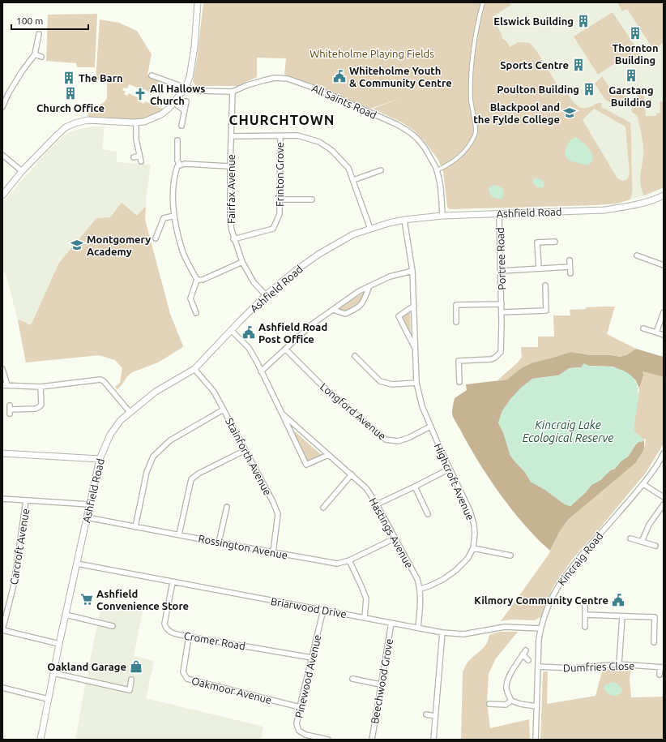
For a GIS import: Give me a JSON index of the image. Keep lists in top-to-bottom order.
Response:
{
  "streets": {
    "street": [
      "All Saints Road",
      "Frinton Grove",
      "Fairfax Avenue",
      "Ashfield Road",
      "Portree Road",
      "Longford Avenue",
      "Stainforth Avenue",
      "Highcroft Avenue",
      "Hastings Avenue",
      "Carcroft Avenue",
      "Rossington Avenue",
      "Kincraig Road",
      "Briarwood Drive",
      "Cromer Road",
      "Dumfries Close",
      "Pinewood Avenue",
      "Beechwood Grove",
      "Oakmoor Avenue"
    ]
  },
  "crossings": [
    ["All Saints Road", "Fairfax Avenue"],
    ["All Saints Road", "Ashfield Road"],
    ["Frinton Grove", "Fairfax Avenue"],
    ["Fairfax Avenue", "Ashfield Road"],
    ["Ashfield Road", "Portree Road"],
    ["Ashfield Road", "Stainforth Avenue"],
    ["Ashfield Road", "Highcroft Avenue"],
    ["Ashfield Road", "Hastings Avenue"],
    ["Ashfield Road", "Rossington Avenue"],
    ["Ashfield Road", "Briarwood Drive"],
    ["Longford Avenue", "Highcroft Avenue"],
    ["Stainforth Avenue", "Rossington Avenue"],
    ["Highcroft Avenue", "Hastings Avenue"],
    ["Hastings Avenue", "Rossington Avenue"],
    ["Hastings Avenue", "Briarwood Drive"],
    ["Kincraig Road", "Briarwood Drive"],
    ["Kincraig Road", "Dumfries Close"],
    ["Briarwood Drive", "Cromer Road"],
    ["Briarwood Drive", "Pinewood Avenue"],
    ["Briarwood Drive", "Beechwood Grove"],
    ["Cromer Road", "Pinewood Avenue"],
    ["Cromer Road", "Oakmoor Avenue"],
    ["Pinewood Avenue", "Oakmoor Avenue"]
  ],
  "districts": ["CHURCHTOWN"],
  "water": ["Kincraig Lake Ecological Reserve"],
  "parks": ["Whiteholme Playing Fields"],
  "places": {
    "building": [
      "Elswick Building",
      "Thornton Building",
      "Sports Centre",
      "Garstang Building",
      "The Barn",
      "Poulton Building",
      "Church Office"
    ],
    "public building": ["Whiteholme Youth & Community Centre", "Ashfield Road Post Office", "Kilmory Community Centre"],
    "church": ["All Hallows Church"],
    "school or university": ["Blackpool and the Fylde College", "Montgomery Academy"],
    "supermarket": ["Ashfield Convenience Store"],
    "shop": ["Oakland Garage"]
  },
  "scale_bar": "100 m"
}
